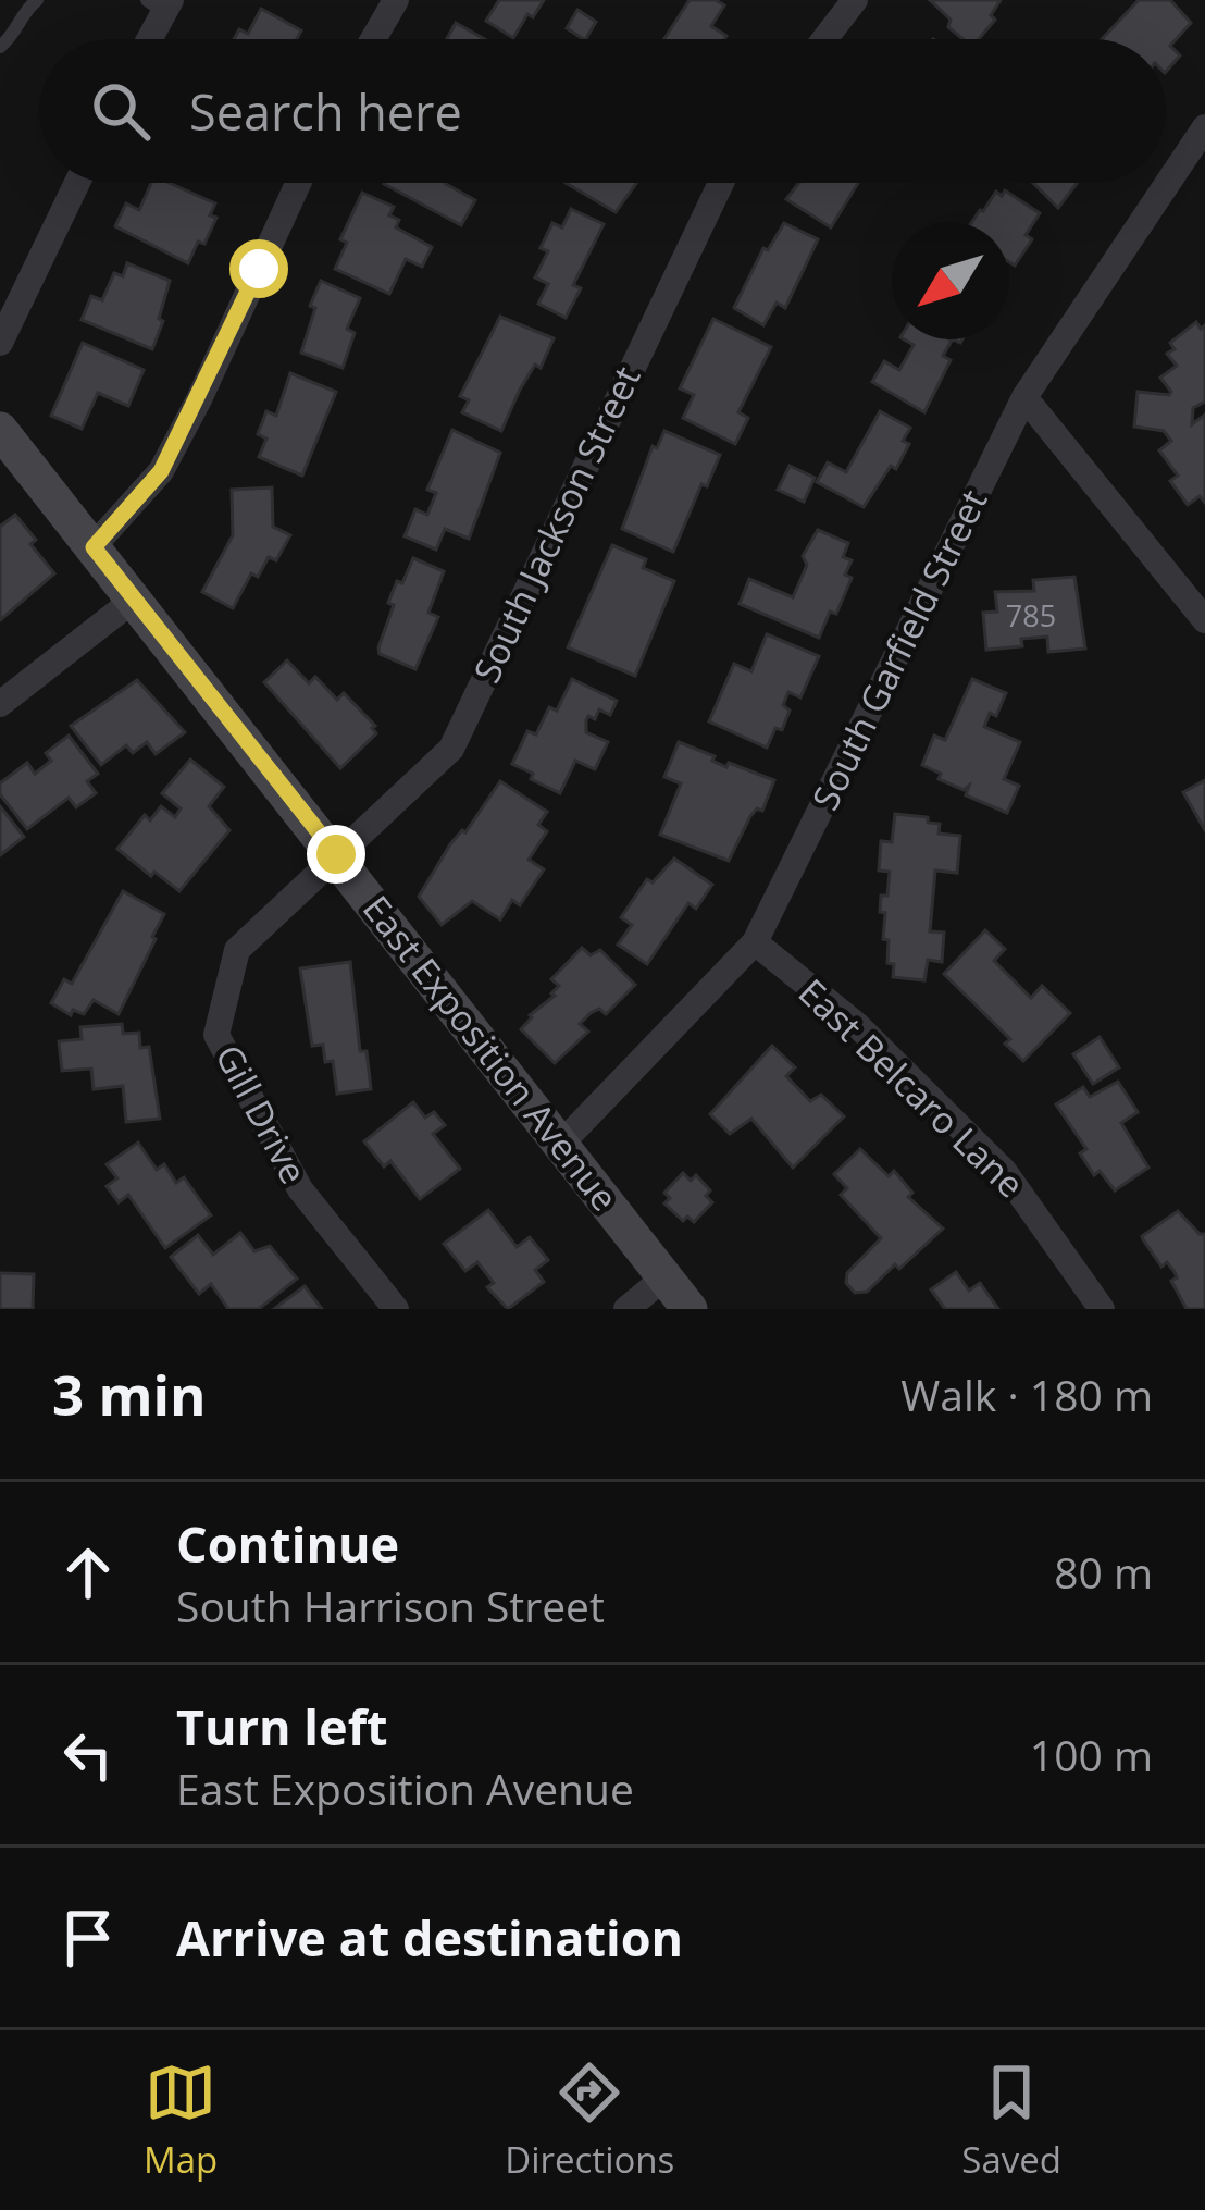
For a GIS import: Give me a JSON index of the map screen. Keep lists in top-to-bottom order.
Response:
{
  "streets": {
    "street": [
      "South Jackson Street",
      "South Garfield Street",
      "East Exposition Avenue",
      "East Belcaro Lane",
      "Gill Drive"
    ]
  },
  "crossings": [
    ["South Jackson Street", "East Exposition Avenue"],
    ["South Jackson Street", "Gill Drive"],
    ["South Garfield Street", "East Exposition Avenue"],
    ["South Garfield Street", "East Belcaro Lane"],
    ["East Exposition Avenue", "Gill Drive"]
  ],
  "house_numbers": ["785"],
  "north": "bottom left",
  "page": {
    "search": "Search here",
    "heading": ["3 min", "Walk · 180 m"],
    "list": [
      ["Continue", "South Harrison Street", "80 m"],
      ["Turn left", "East Exposition Avenue", "100 m"],
      "Arrive at destination"
    ],
    "nav": ["Map", "Directions", "Saved"]
  }
}
